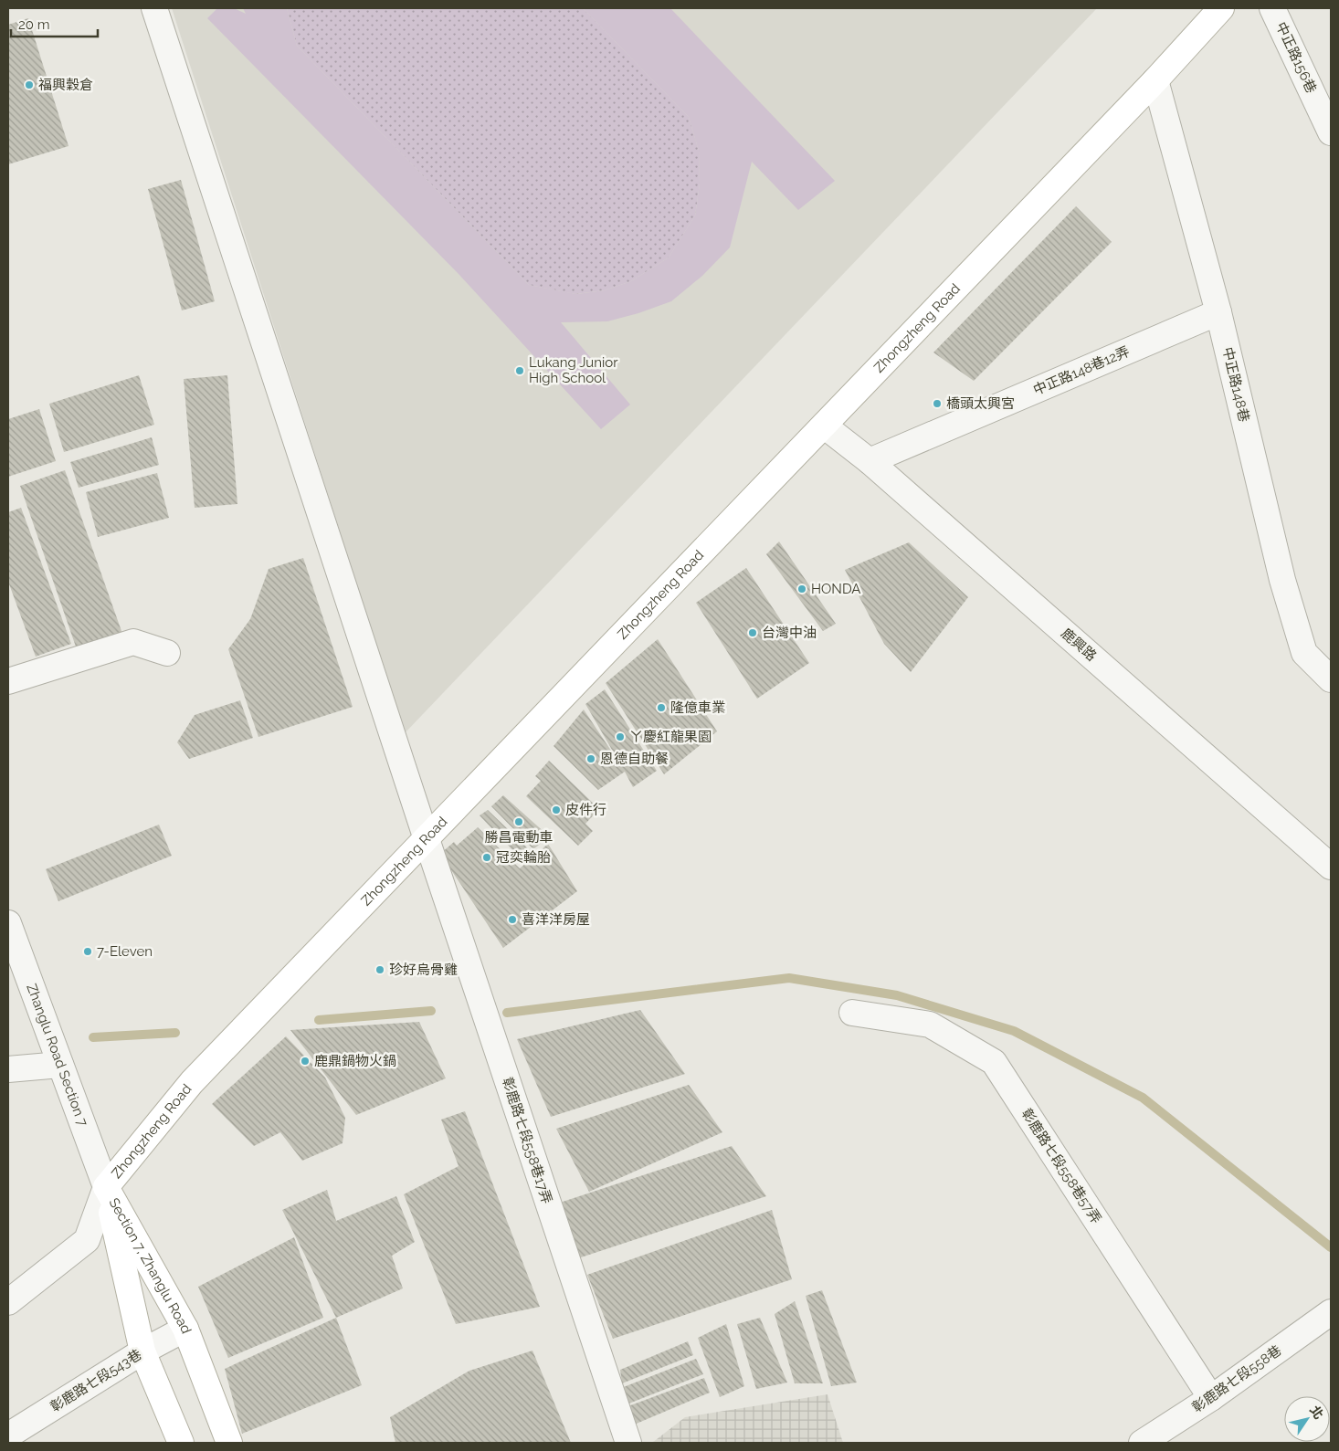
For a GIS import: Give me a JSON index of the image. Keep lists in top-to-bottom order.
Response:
{
  "streets": {
    "main road": ["Zhongzheng Road", "Section 7, Zhanglu Road"],
    "street": [
      "中正路156巷",
      "中正路148巷12弄",
      "中正路148巷",
      "鹿興路",
      "Zhanglu Road Section 7",
      "彰鹿路七段558巷17弄",
      "彰鹿路七段558巷57弄",
      "彰鹿路七段558巷",
      "彰鹿路七段543巷"
    ]
  },
  "crossings": [
    ["Zhongzheng Road", "中正路148巷"],
    ["Zhongzheng Road", "鹿興路"],
    ["Zhongzheng Road", "Zhanglu Road Section 7"],
    ["Zhongzheng Road", "彰鹿路七段558巷17弄"],
    ["Zhongzheng Road", "Section 7, Zhanglu Road"],
    ["中正路148巷12弄", "中正路148巷"],
    ["中正路148巷12弄", "鹿興路"],
    ["Zhanglu Road Section 7", "Section 7, Zhanglu Road"],
    ["彰鹿路七段558巷57弄", "彰鹿路七段558巷"],
    ["Section 7, Zhanglu Road", "彰鹿路七段543巷"]
  ],
  "places": [
    "福興穀倉",
    "Lukang Junior High School",
    "橋頭太興宮",
    "HONDA",
    "台灣中油",
    "隆億車業",
    "ㄚ慶紅龍果園",
    "恩德自助餐",
    "皮件行",
    "勝昌電動車",
    "冠奕輪胎",
    "喜洋洋房屋",
    "7-Eleven",
    "珍好烏骨雞",
    "鹿鼎鍋物火鍋"
  ],
  "scale_bar": "20 m",
  "north": "top right"
}
